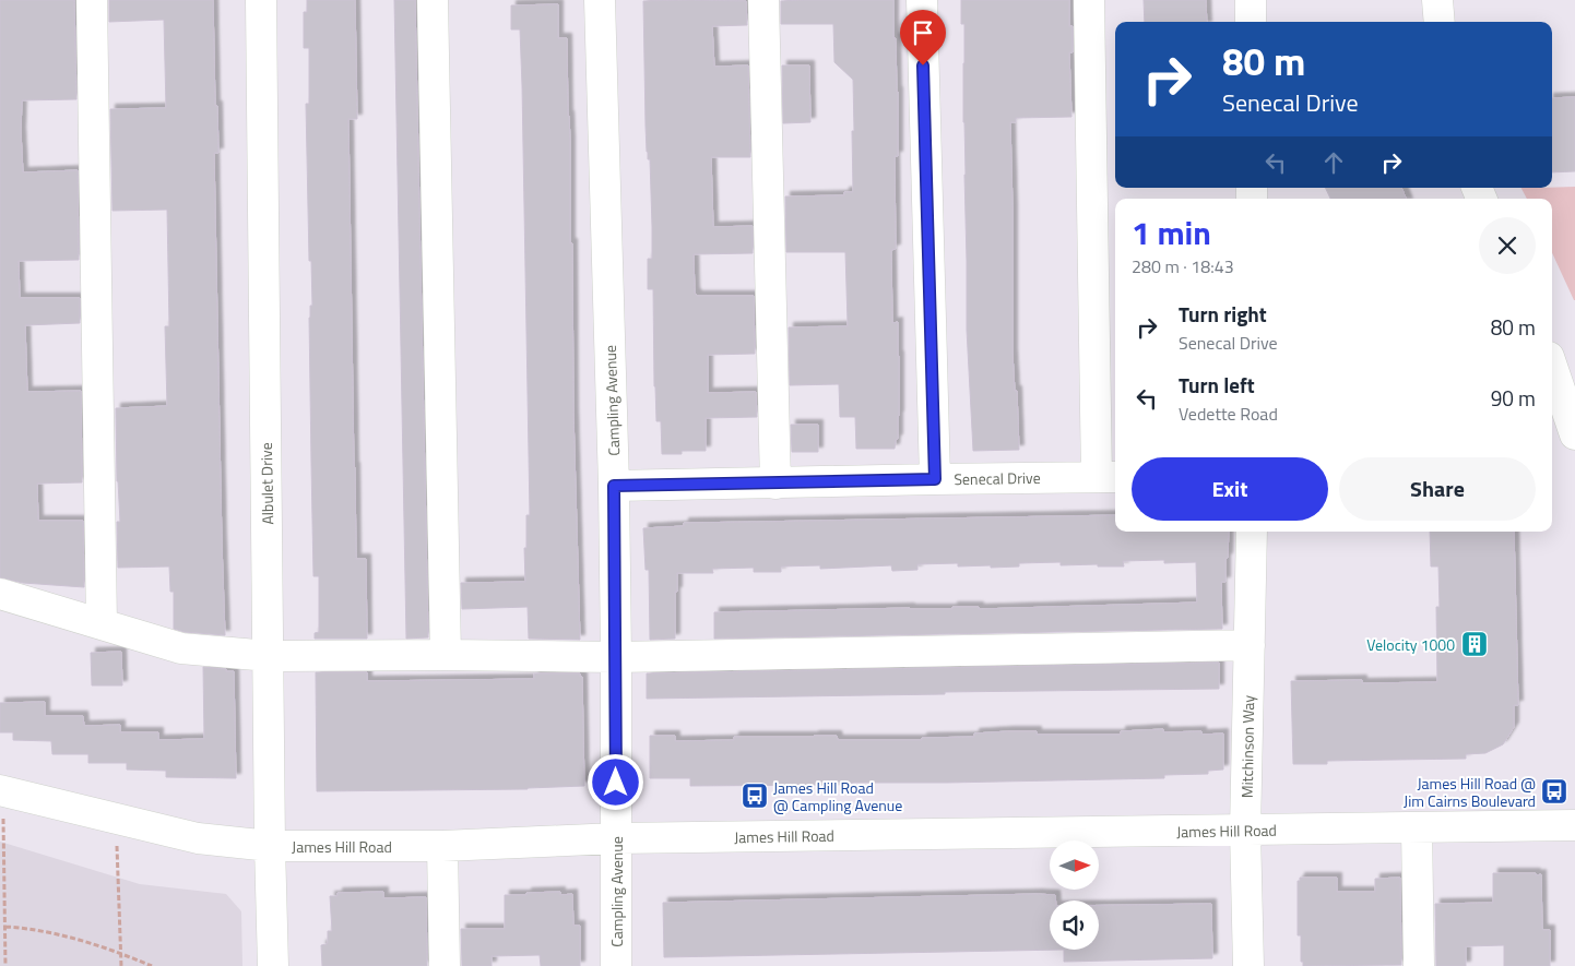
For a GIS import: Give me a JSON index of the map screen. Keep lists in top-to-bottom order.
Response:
{
  "streets": {
    "street": [
      "Campling Avenue",
      "Senecal Drive",
      "Albulet Drive",
      "Mitchinson Way",
      "James Hill Road"
    ]
  },
  "crossings": [
    ["Campling Avenue", "Senecal Drive"],
    ["Campling Avenue", "James Hill Road"],
    ["Albulet Drive", "James Hill Road"],
    ["Mitchinson Way", "James Hill Road"]
  ],
  "places": {
    "building": ["Velocity 1000"],
    "bus stop": ["James Hill Road @ Jim Cairns Boulevard", "James Hill Road @ Campling Avenue"]
  },
  "north": "right",
  "page": {
    "turn": ["80 m", "Senecal Drive"],
    "heading": ["1 min", "280 m · 18:43"],
    "list": [
      {
        "name": "Turn right",
        "note": "Senecal Drive",
        "value": "80 m"
      },
      {
        "name": "Turn left",
        "note": "Vedette Road",
        "value": "90 m"
      }
    ],
    "buttons": ["Exit", "Share"]
  }
}
